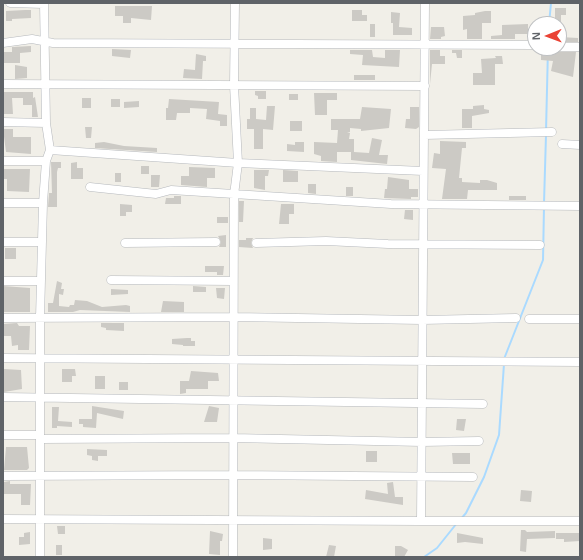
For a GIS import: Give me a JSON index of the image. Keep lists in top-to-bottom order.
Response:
{
  "north": "left"
}
